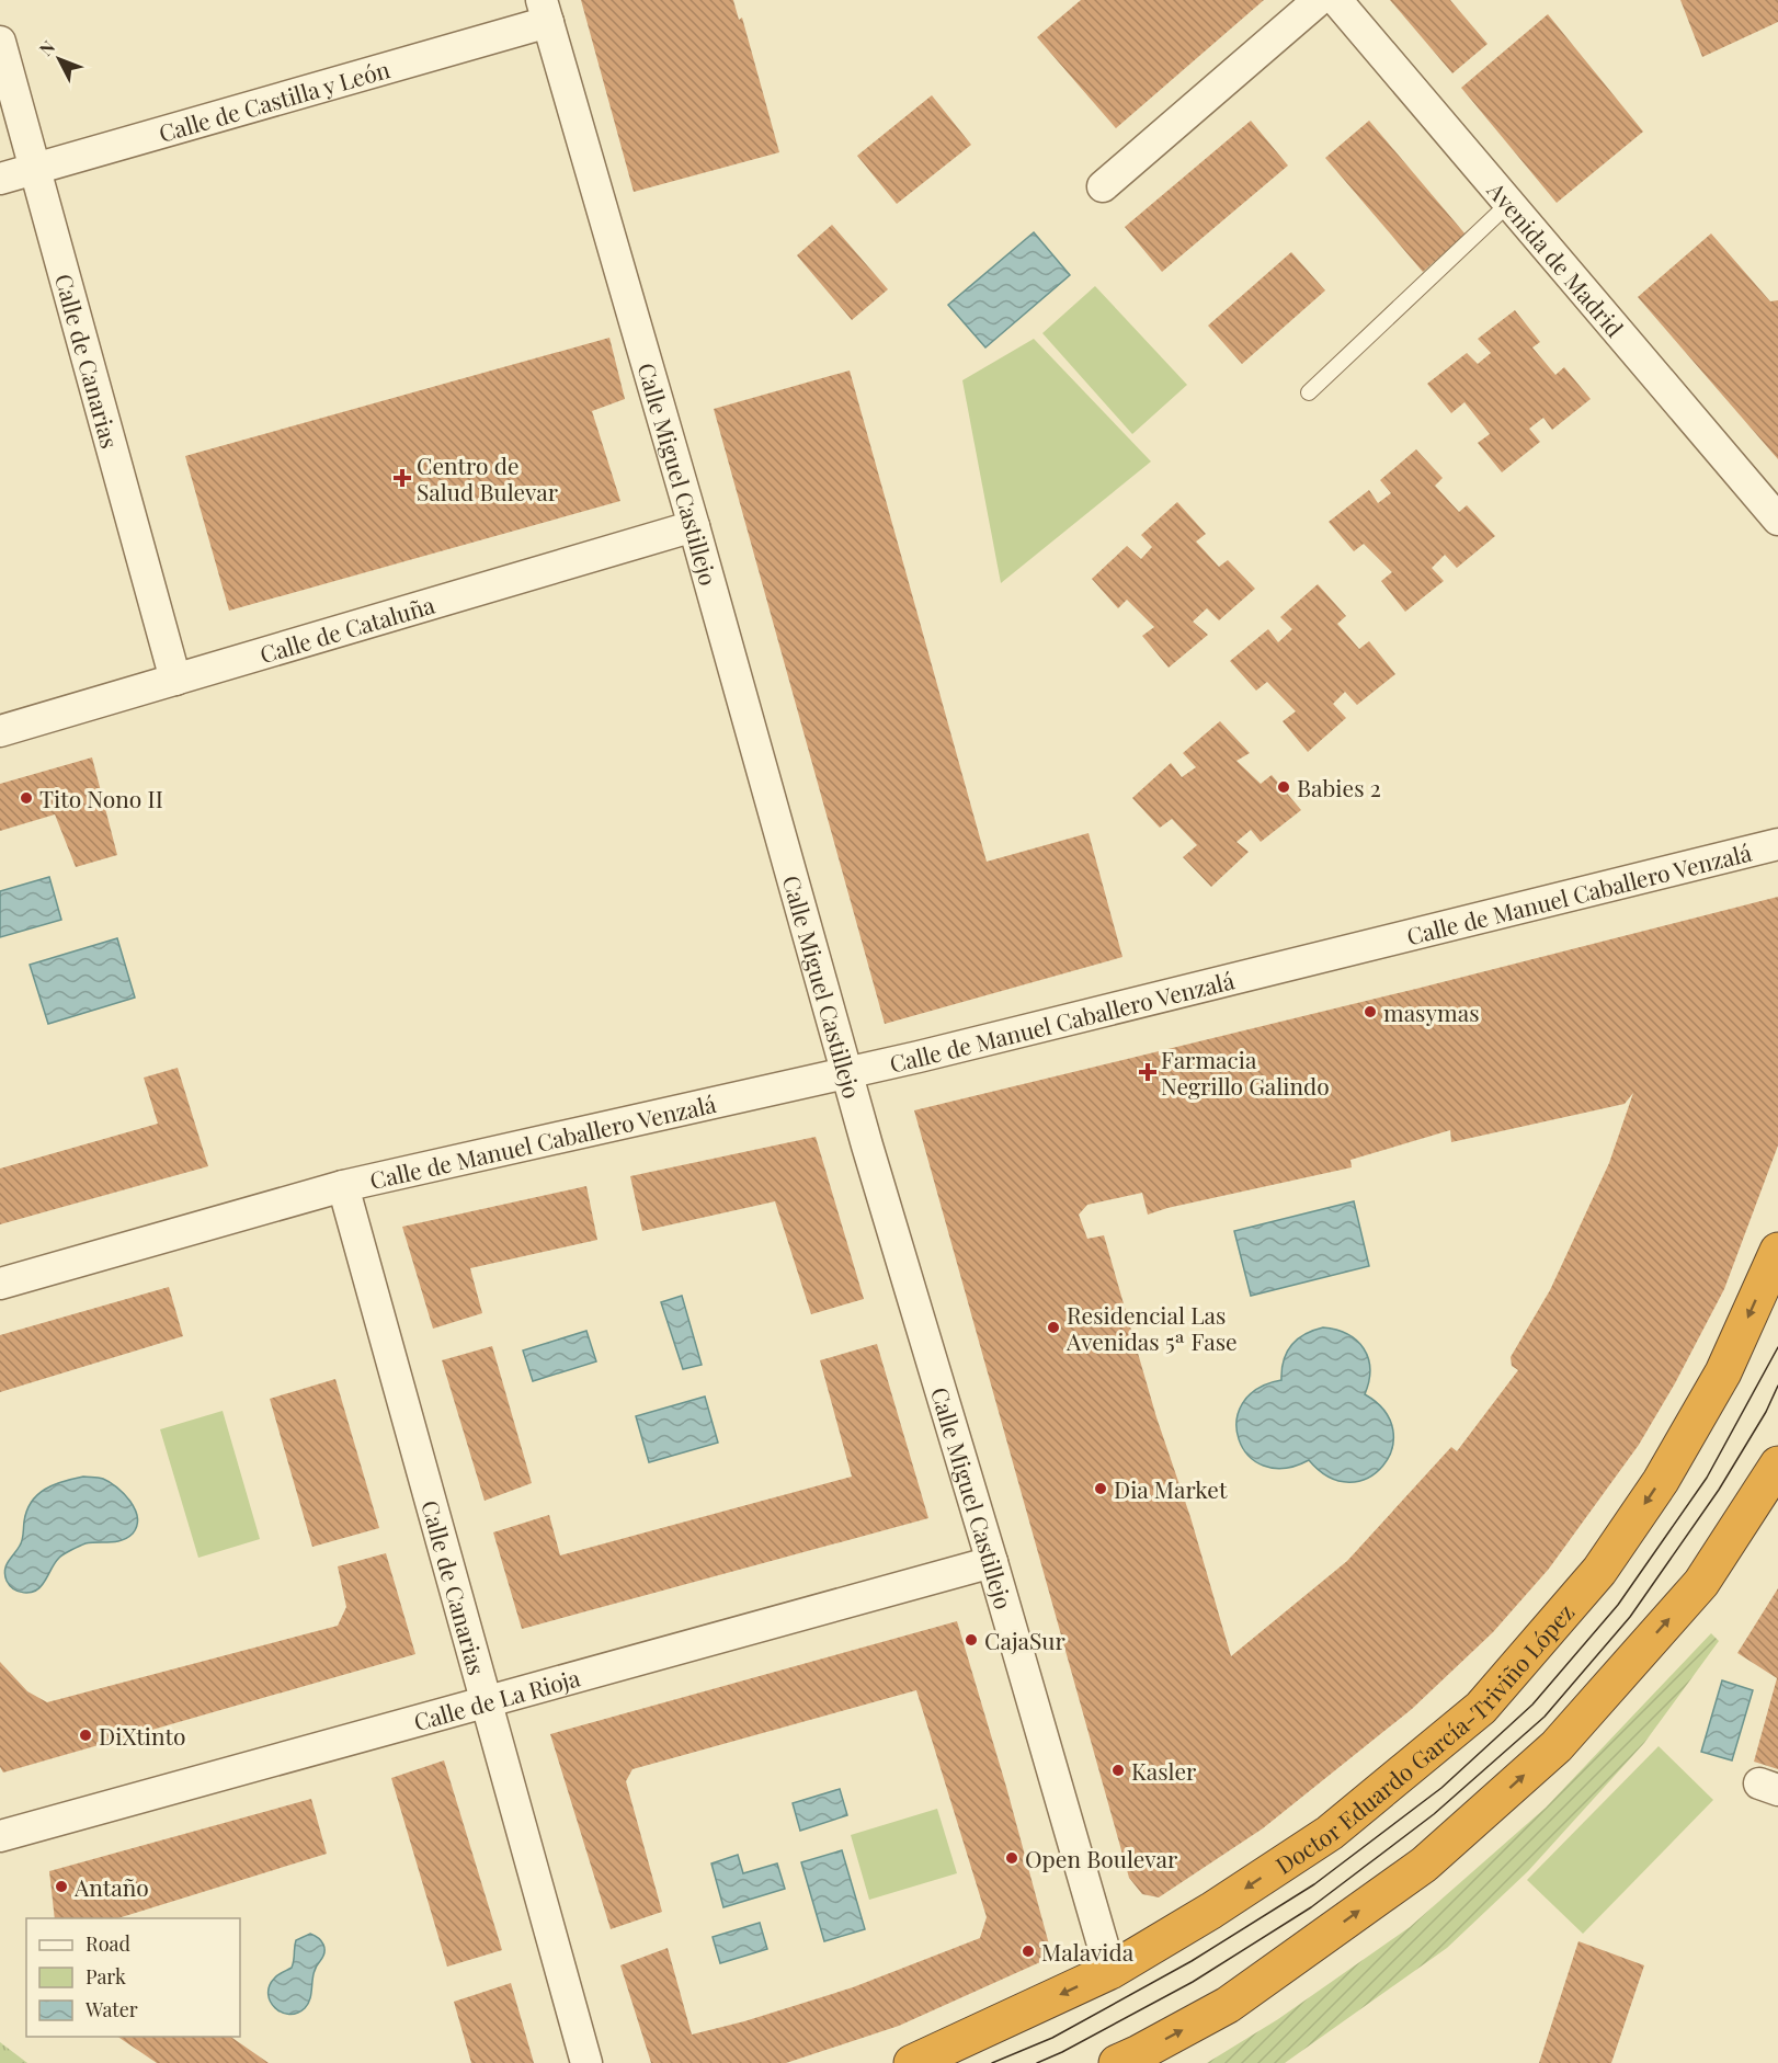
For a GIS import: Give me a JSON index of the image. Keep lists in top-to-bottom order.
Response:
{
  "streets": {
    "highway": ["Doctor Eduardo García-Triviño López"],
    "street": [
      "Calle de Castilla y León",
      "Avenida de Madrid",
      "Calle de Canarias",
      "Calle Miguel Castillejo",
      "Calle de Cataluña",
      "Calle de Manuel Caballero Venzalá",
      "Calle de La Rioja"
    ]
  },
  "crossings": [
    ["Calle de Castilla y León", "Calle de Canarias"],
    ["Calle de Castilla y León", "Calle Miguel Castillejo"],
    ["Calle de Canarias", "Calle de Cataluña"],
    ["Calle de Canarias", "Calle de Manuel Caballero Venzalá"],
    ["Calle de Canarias", "Calle de La Rioja"],
    ["Calle Miguel Castillejo", "Calle de Cataluña"],
    ["Calle Miguel Castillejo", "Calle de Manuel Caballero Venzalá"],
    ["Calle Miguel Castillejo", "Calle de La Rioja"],
    ["Calle Miguel Castillejo", "Doctor Eduardo García-Triviño López"]
  ],
  "places": {
    "health": ["Centro de Salud Bulevar", "Farmacia Negrillo Galindo"],
    "other": [
      "Babies 2",
      "Tito Nono II",
      "masymas",
      "Residencial Las Avenidas 5ª Fase",
      "Dia Market",
      "CajaSur",
      "DiXtinto",
      "Kasler",
      "Open Boulevar",
      "Antaño",
      "Malavida"
    ]
  },
  "legend": ["Road", "Park", "Water"],
  "north": "top left"
}
